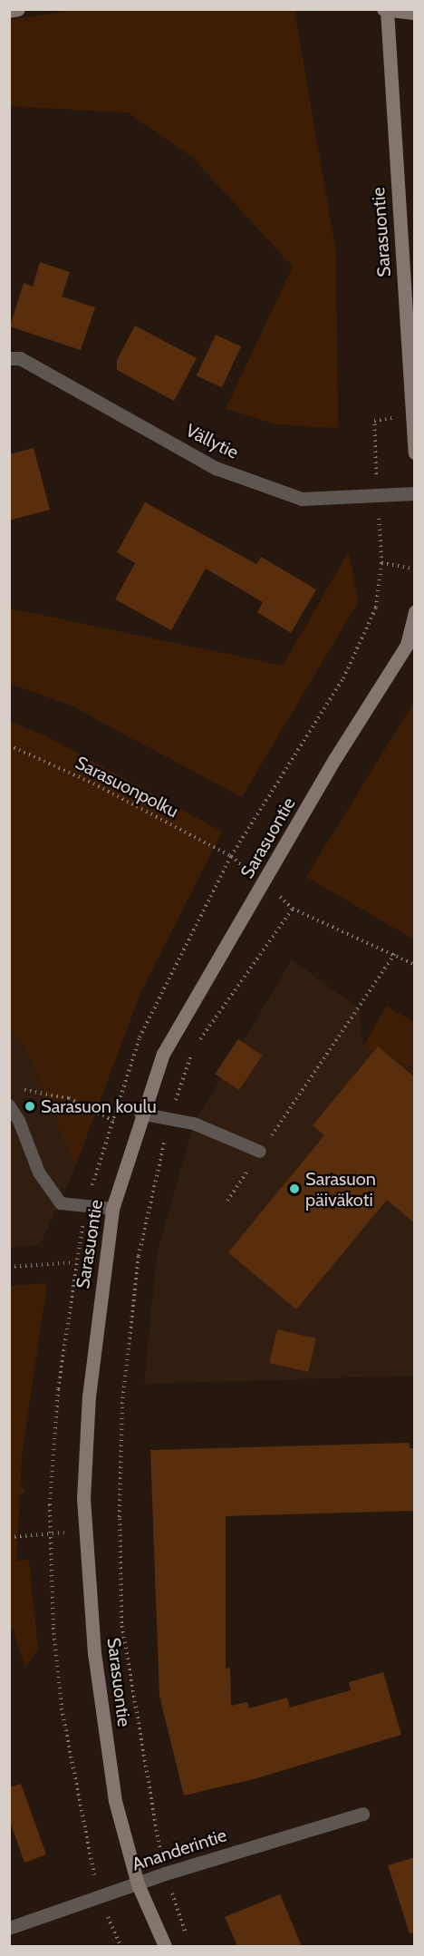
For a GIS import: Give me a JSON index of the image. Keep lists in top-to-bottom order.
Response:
{
  "streets": {
    "street": ["Sarasuontie", "Vällytie", "Ananderintie"],
    "path": ["Sarasuonpolku"]
  },
  "crossings": [
    ["Sarasuontie", "Sarasuonpolku"],
    ["Sarasuontie", "Ananderintie"]
  ],
  "places": ["Sarasuon koulu", "Sarasuon päiväkoti"]
}
